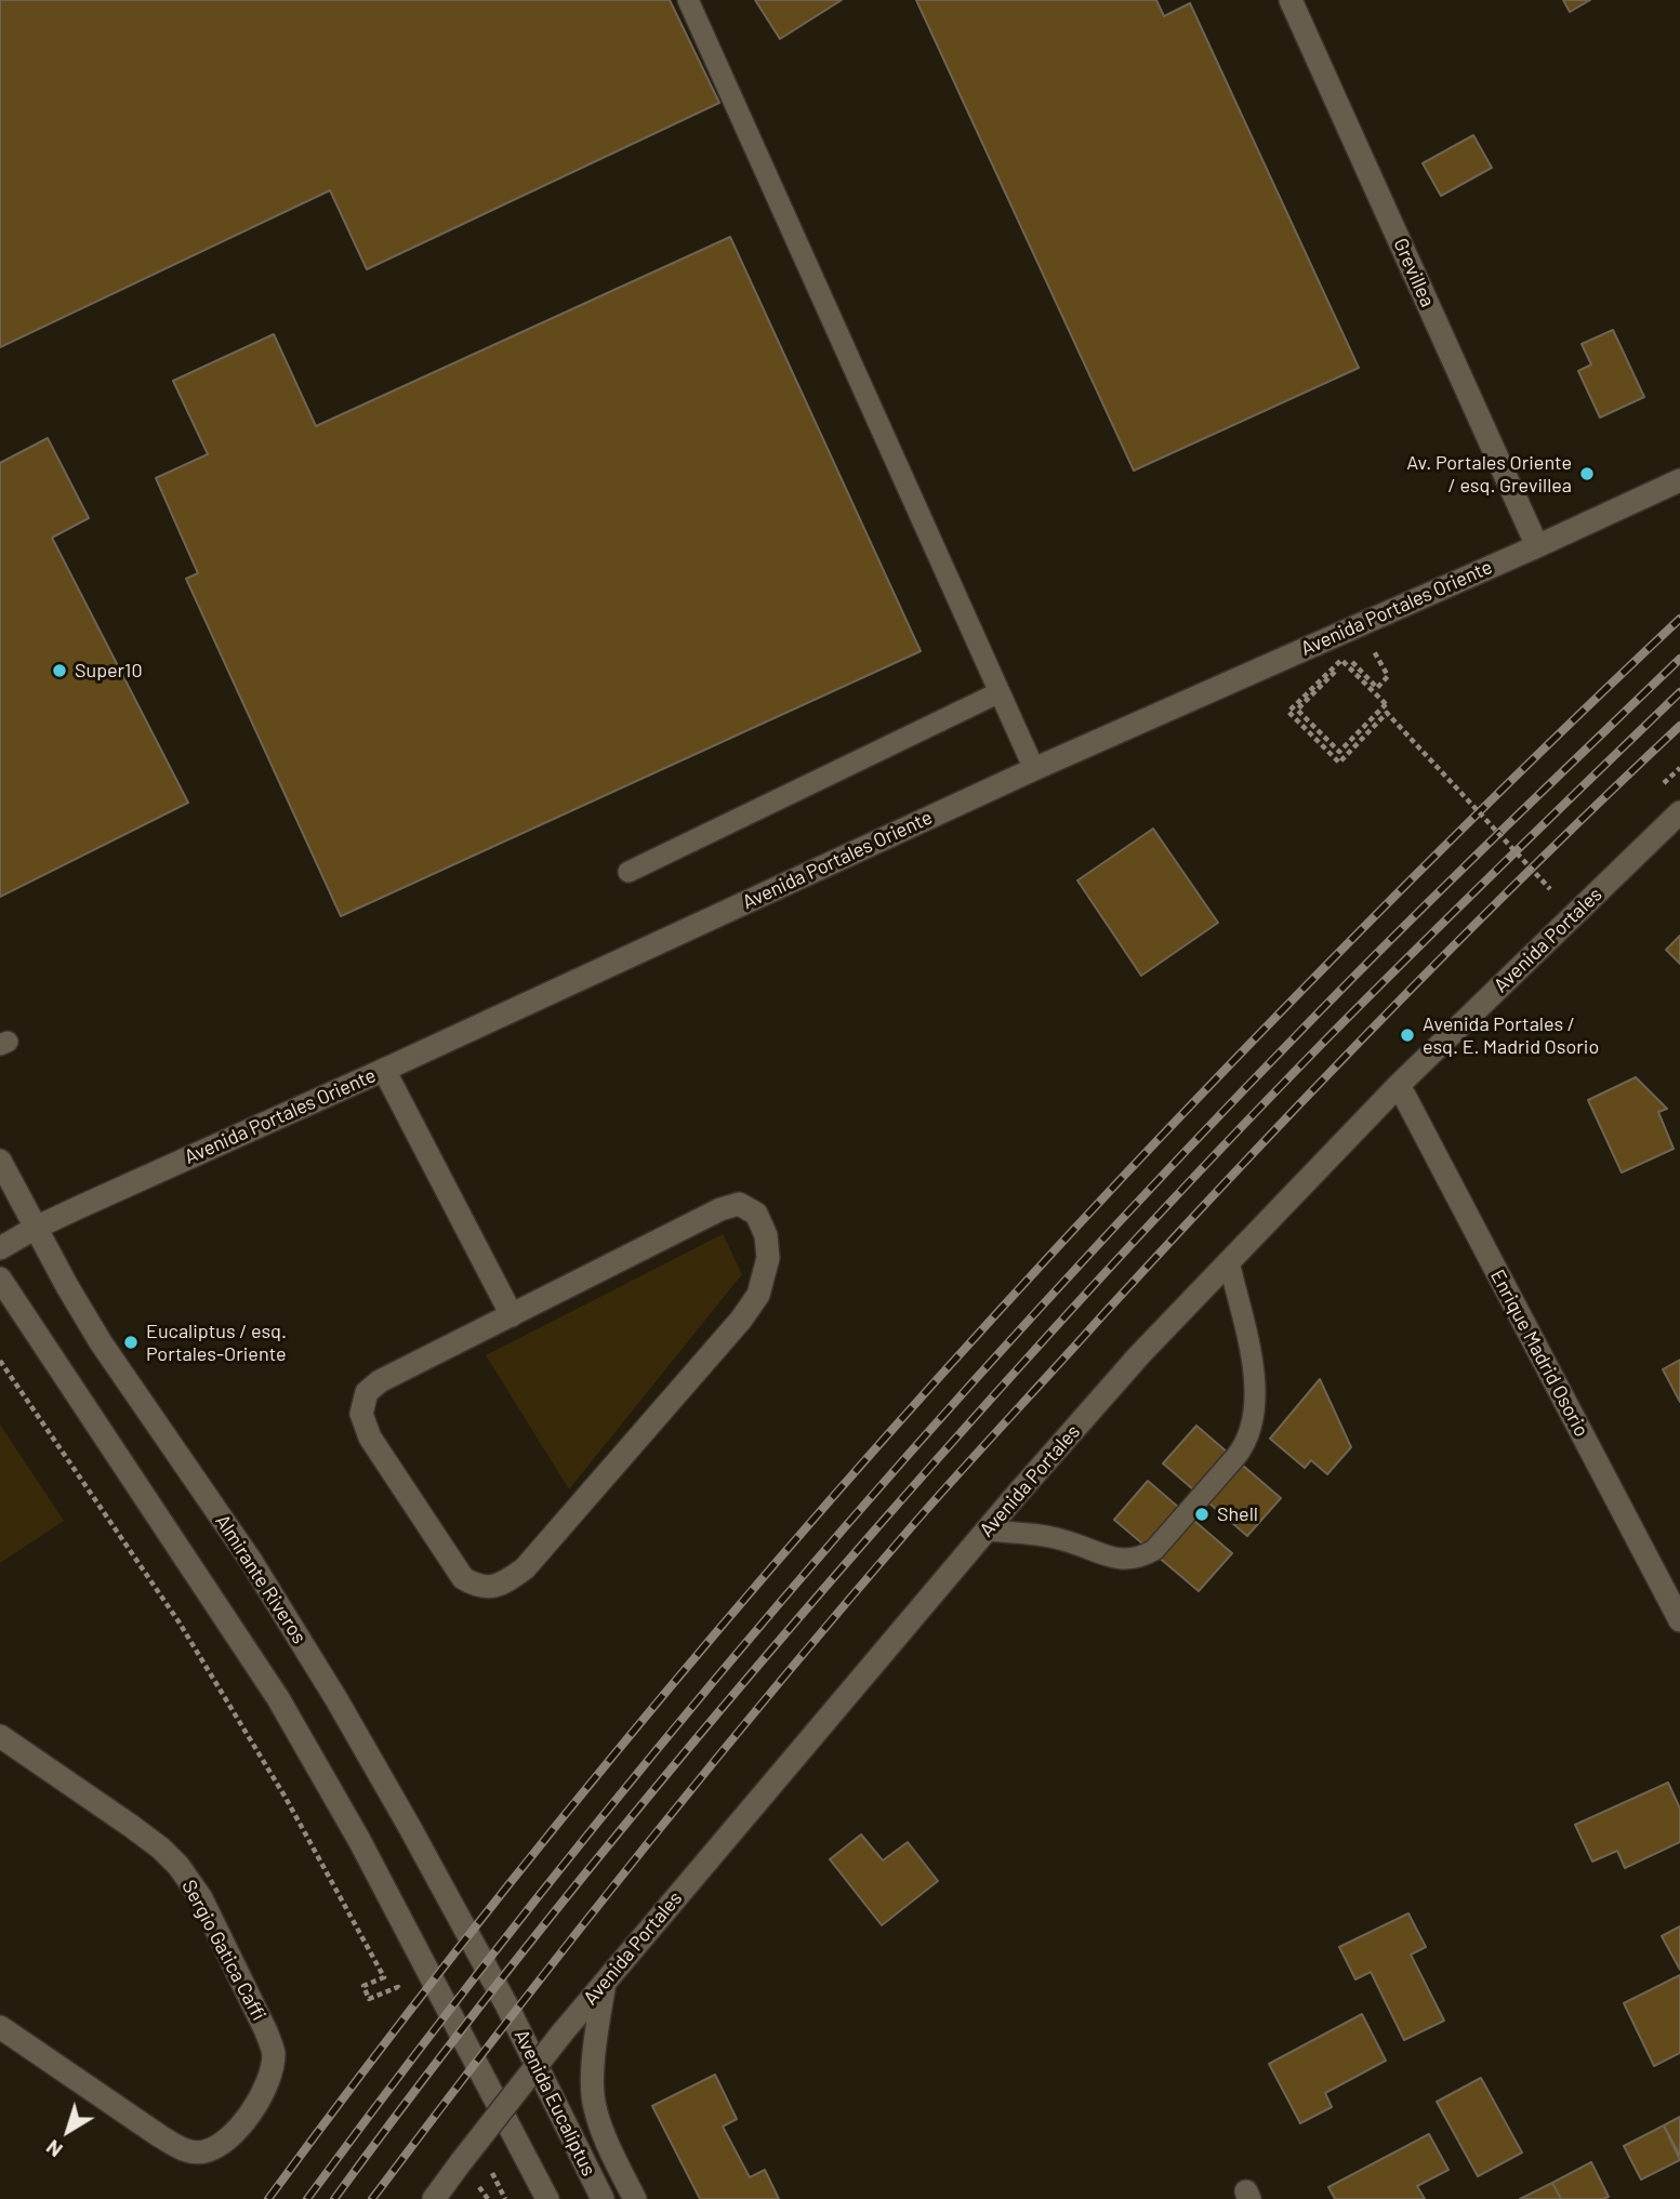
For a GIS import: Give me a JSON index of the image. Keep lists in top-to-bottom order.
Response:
{
  "streets": {
    "street": [
      "Grevillea",
      "Avenida Portales Oriente",
      "Avenida Portales",
      "Enrique Madrid Osorio",
      "Almirante Riveros",
      "Sergio Gatica Caffi",
      "Avenida Eucaliptus"
    ]
  },
  "crossings": [
    ["Grevillea", "Avenida Portales Oriente"],
    ["Avenida Portales Oriente", "Almirante Riveros"],
    ["Avenida Portales", "Enrique Madrid Osorio"],
    ["Almirante Riveros", "Avenida Eucaliptus"]
  ],
  "places": [
    "Av. Portales Oriente / esq. Grevillea",
    "Super10",
    "Avenida Portales / esq. E. Madrid Osorio",
    "Eucaliptus / esq. Portales-Oriente",
    "Shell"
  ],
  "north": "bottom left"
}
